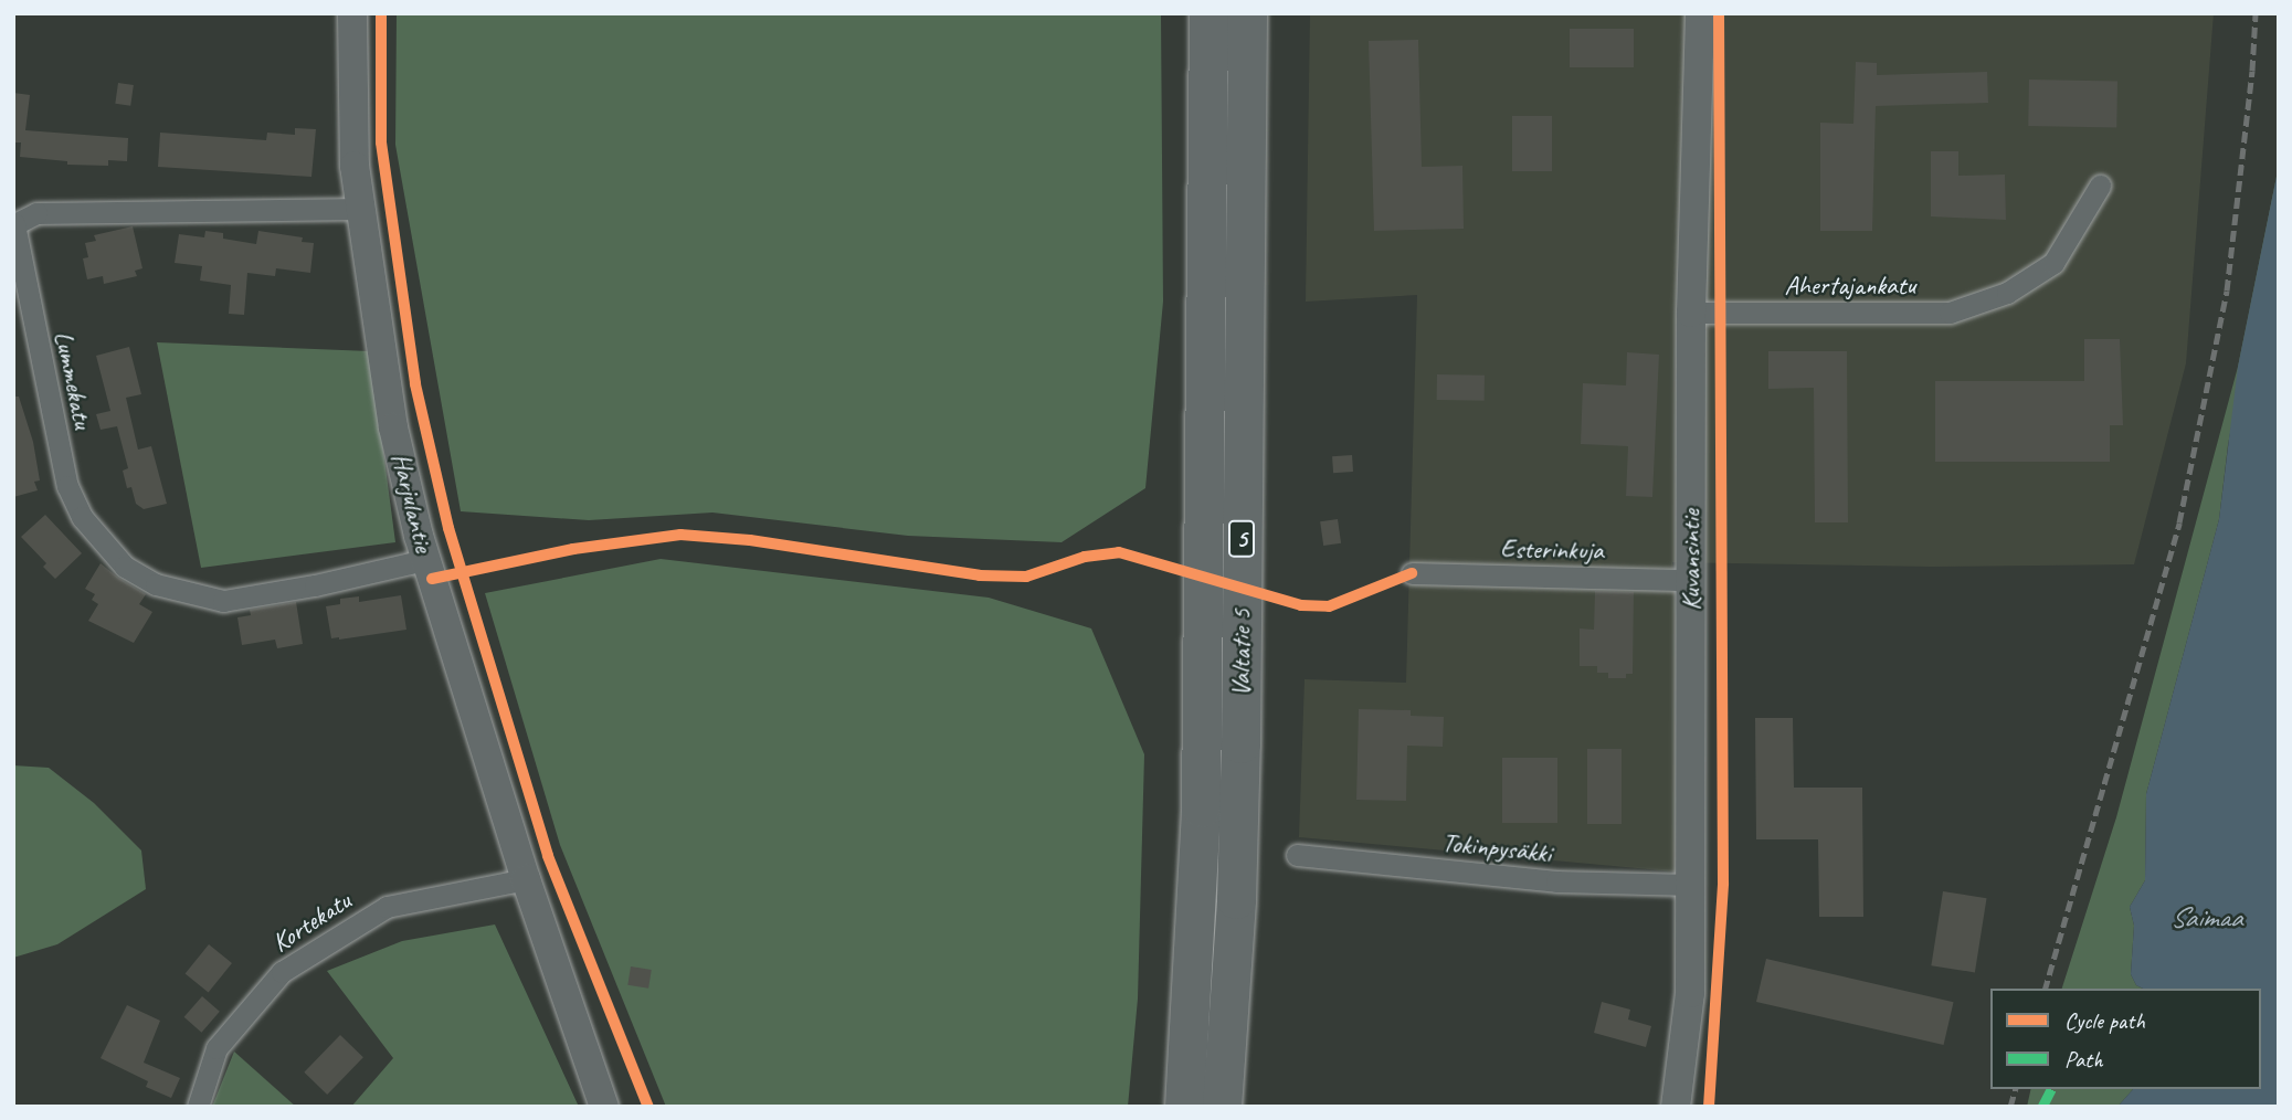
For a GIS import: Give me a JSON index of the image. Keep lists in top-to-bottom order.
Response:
{
  "streets": {
    "highway": ["5", "Valtatie 5"],
    "street": [
      "Ahertajankatu",
      "Lummekatu",
      "Harjulantie",
      "Esterinkuja",
      "Kuvansintie",
      "Tokinpysäkki",
      "Kortekatu"
    ]
  },
  "crossings": [
    ["Ahertajankatu", "Kuvansintie"],
    ["Lummekatu", "Harjulantie"],
    ["Harjulantie", "Kortekatu"],
    ["Esterinkuja", "Kuvansintie"],
    ["Kuvansintie", "Tokinpysäkki"]
  ],
  "water": ["Saimaa"],
  "legend": ["Cycle path", "Path"]
}
